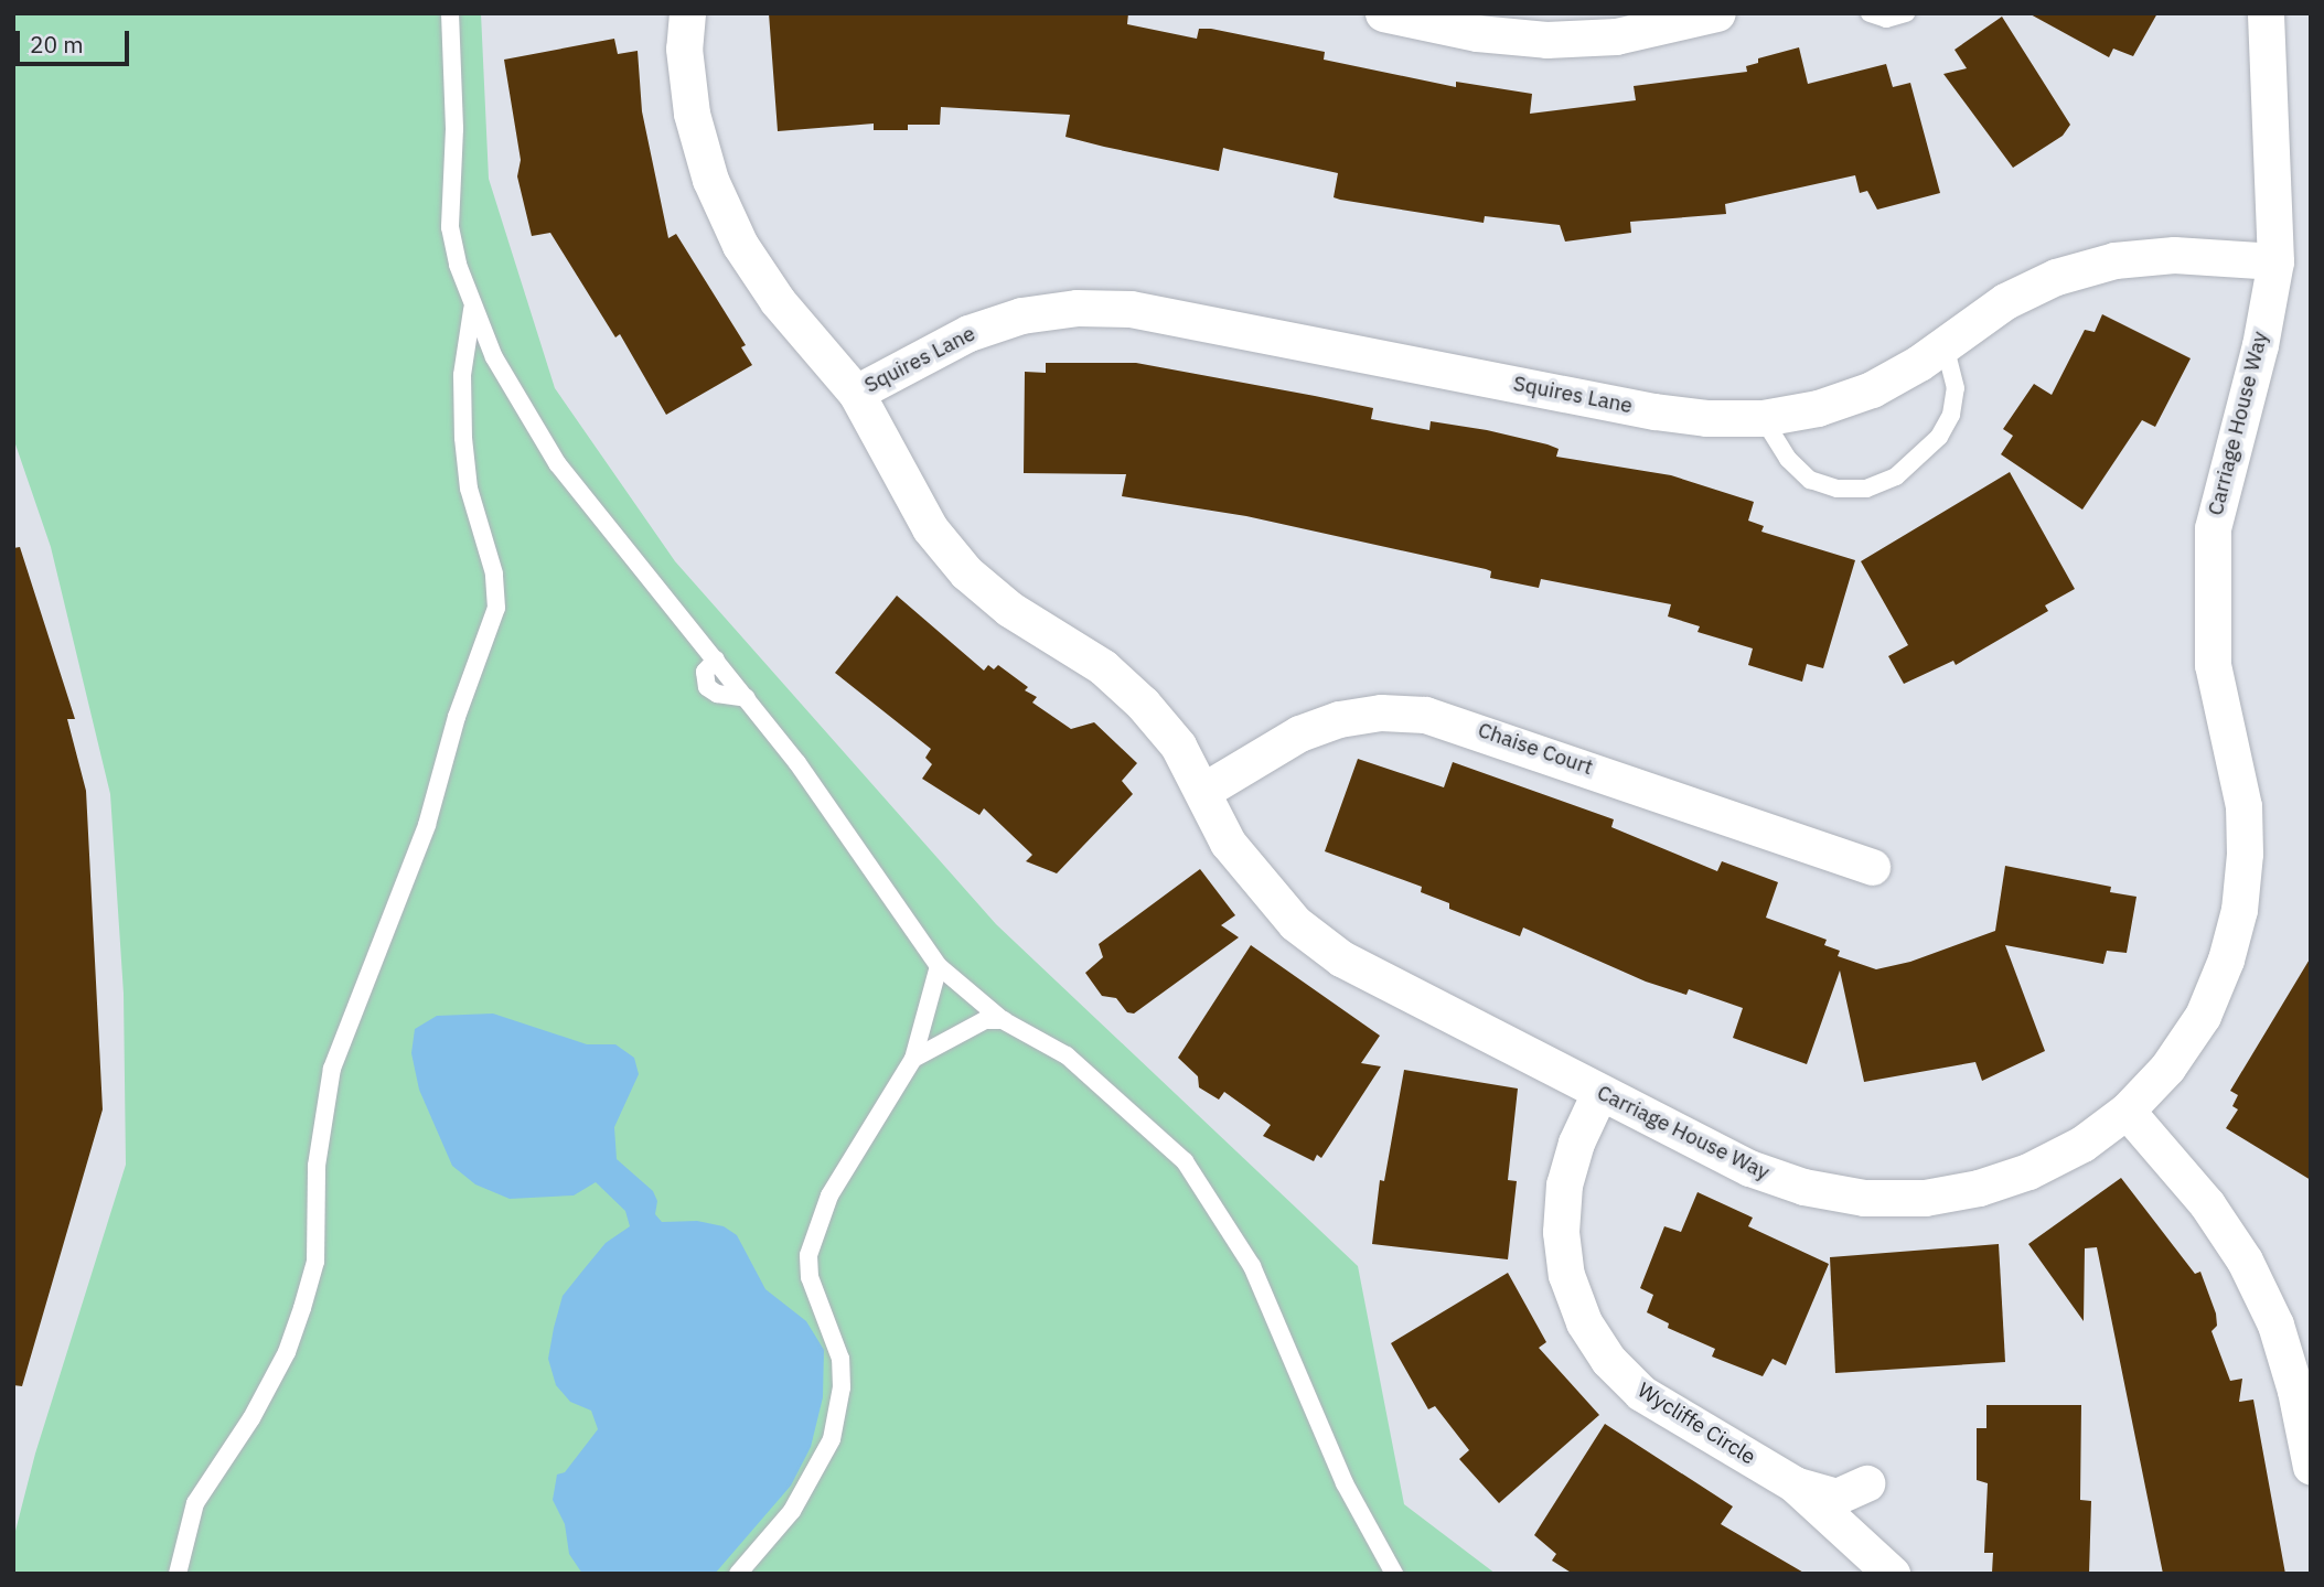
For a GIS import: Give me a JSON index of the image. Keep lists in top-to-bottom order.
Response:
{
  "streets": {
    "street": [
      "Squires Lane",
      "Carriage House Way",
      "Chaise Court",
      "Wycliffe Circle"
    ]
  },
  "crossings": [
    ["Squires Lane", "Carriage House Way"],
    ["Carriage House Way", "Chaise Court"],
    ["Carriage House Way", "Wycliffe Circle"]
  ],
  "scale_bar": "20 m"
}
